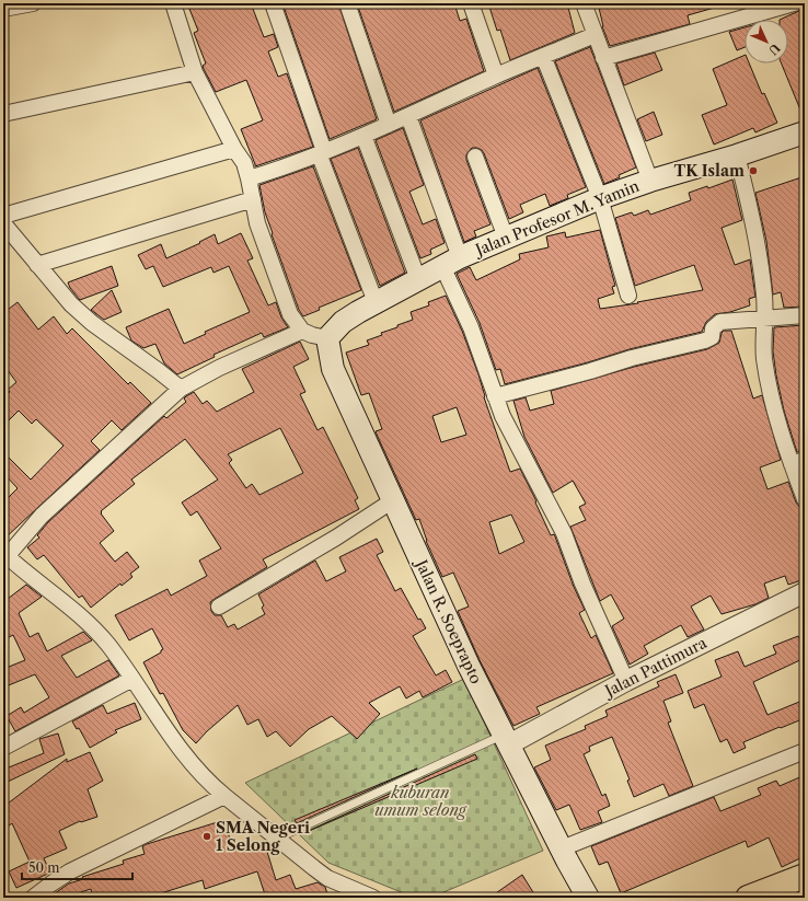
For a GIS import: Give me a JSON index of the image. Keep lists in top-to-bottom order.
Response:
{
  "streets": {
    "main road": ["Jalan Profesor M. Yamin", "Jalan R. Soeprapto"],
    "street": ["Jalan Pattimura"]
  },
  "crossings": [
    ["Jalan Profesor M. Yamin", "Jalan R. Soeprapto"],
    ["Jalan R. Soeprapto", "Jalan Pattimura"]
  ],
  "parks": ["kuburan umum selong"],
  "places": ["TK Islam", "SMA Negeri 1 Selong"],
  "scale_bar": "50 m",
  "north": "bottom right"
}
